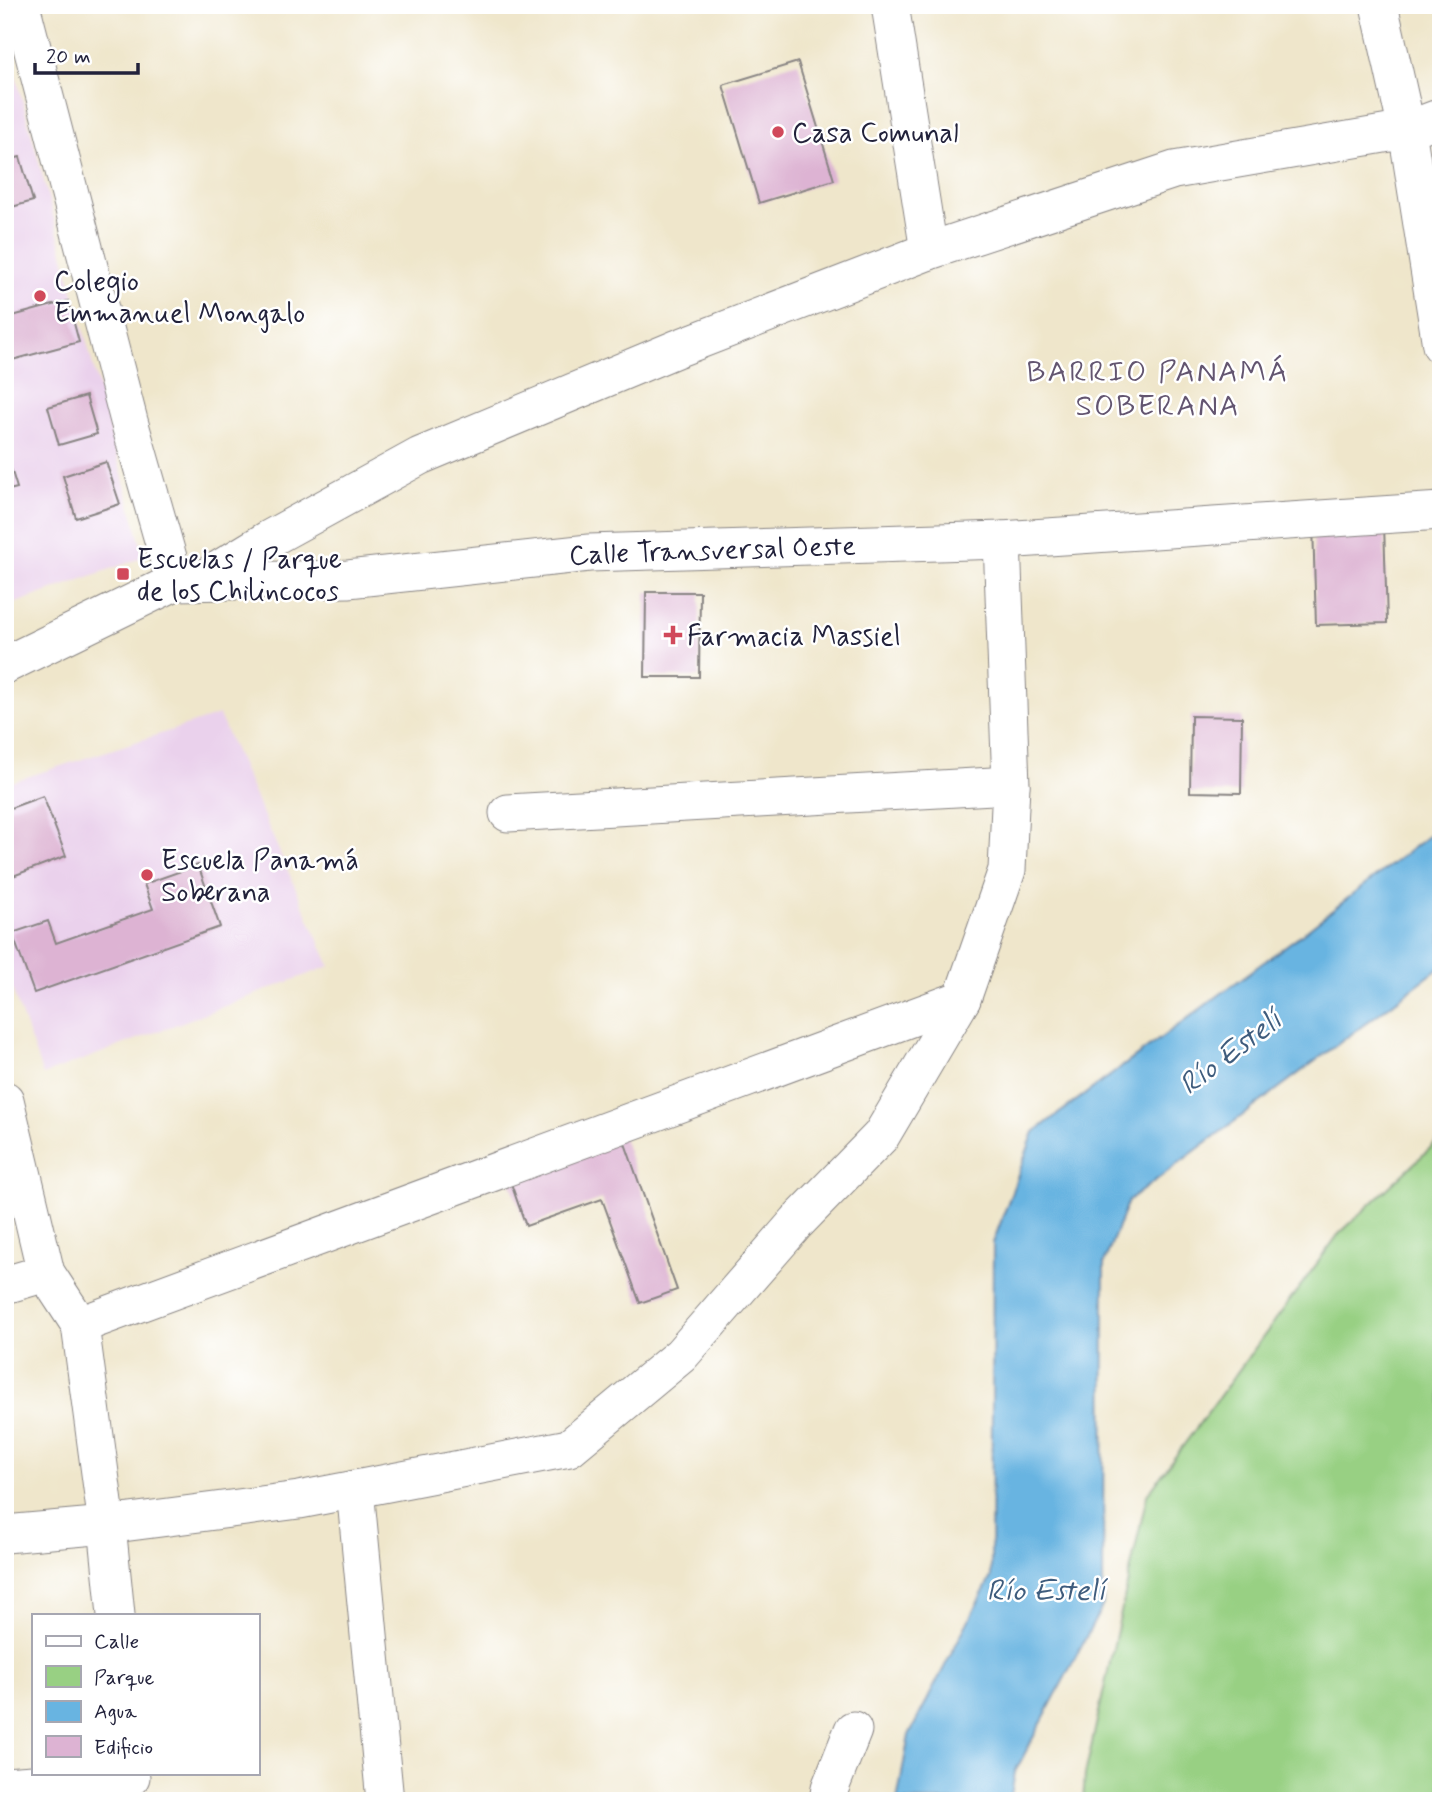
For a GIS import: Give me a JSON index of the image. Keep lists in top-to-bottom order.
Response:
{
  "streets": {
    "street": ["Calle Transversal Oeste"]
  },
  "districts": ["BARRIO PANAMÁ SOBERANA"],
  "water": ["Río Estelí"],
  "places": {
    "other": ["Casa Comunal", "Colegio Emmanuel Mongalo", "Escuela Panamá Soberana"],
    "transit": ["Escuelas / Parque de los Chilincocos"],
    "health": ["Farmacia Massiel"]
  },
  "legend": [
    "Calle",
    "Parque",
    "Agua",
    "Edificio"
  ],
  "scale_bar": "20 m"
}
